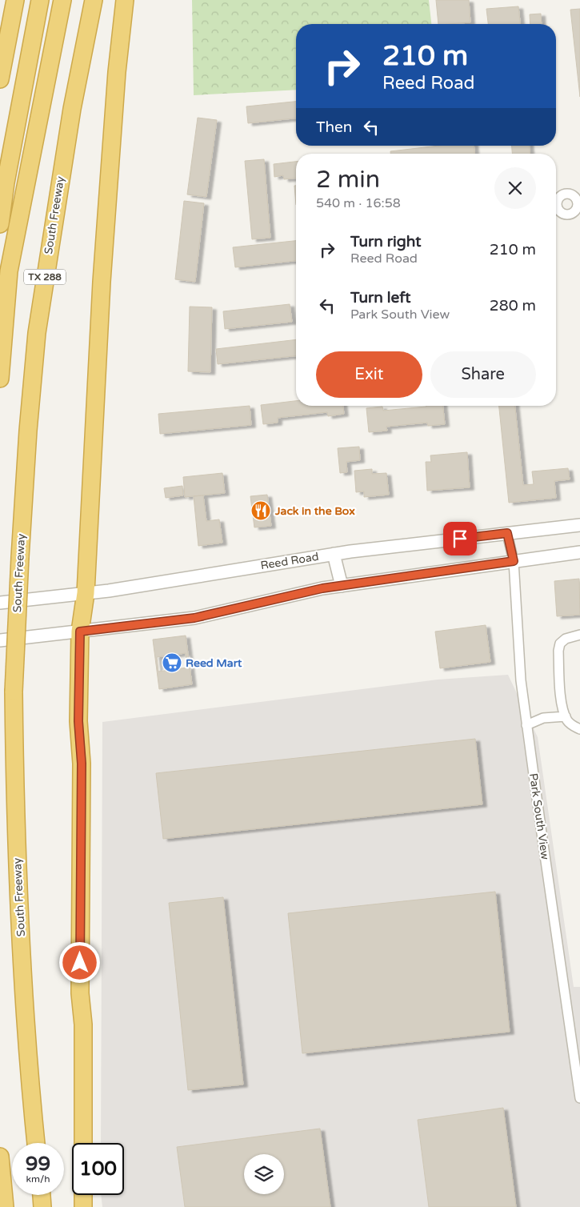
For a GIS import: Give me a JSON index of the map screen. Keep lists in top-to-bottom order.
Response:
{
  "streets": {
    "highway": ["South Freeway", "TX 288"],
    "street": ["Reed Road", "Park South View"]
  },
  "crossings": [
    ["Reed Road", "Park South View"]
  ],
  "places": {
    "restaurant": ["Jack in the Box"],
    "supermarket": ["Reed Mart"]
  },
  "page": {
    "turn": ["210 m", "Reed Road"],
    "then": "Then",
    "heading": ["2 min", "540 m · 16:58"],
    "list": [
      {
        "name": "Turn right",
        "note": "Reed Road",
        "value": "210 m"
      },
      {
        "name": "Turn left",
        "note": "Park South View",
        "value": "280 m"
      }
    ],
    "buttons": ["Exit", "Share"],
    "speed": "99 km/h",
    "limit": "100"
  }
}
